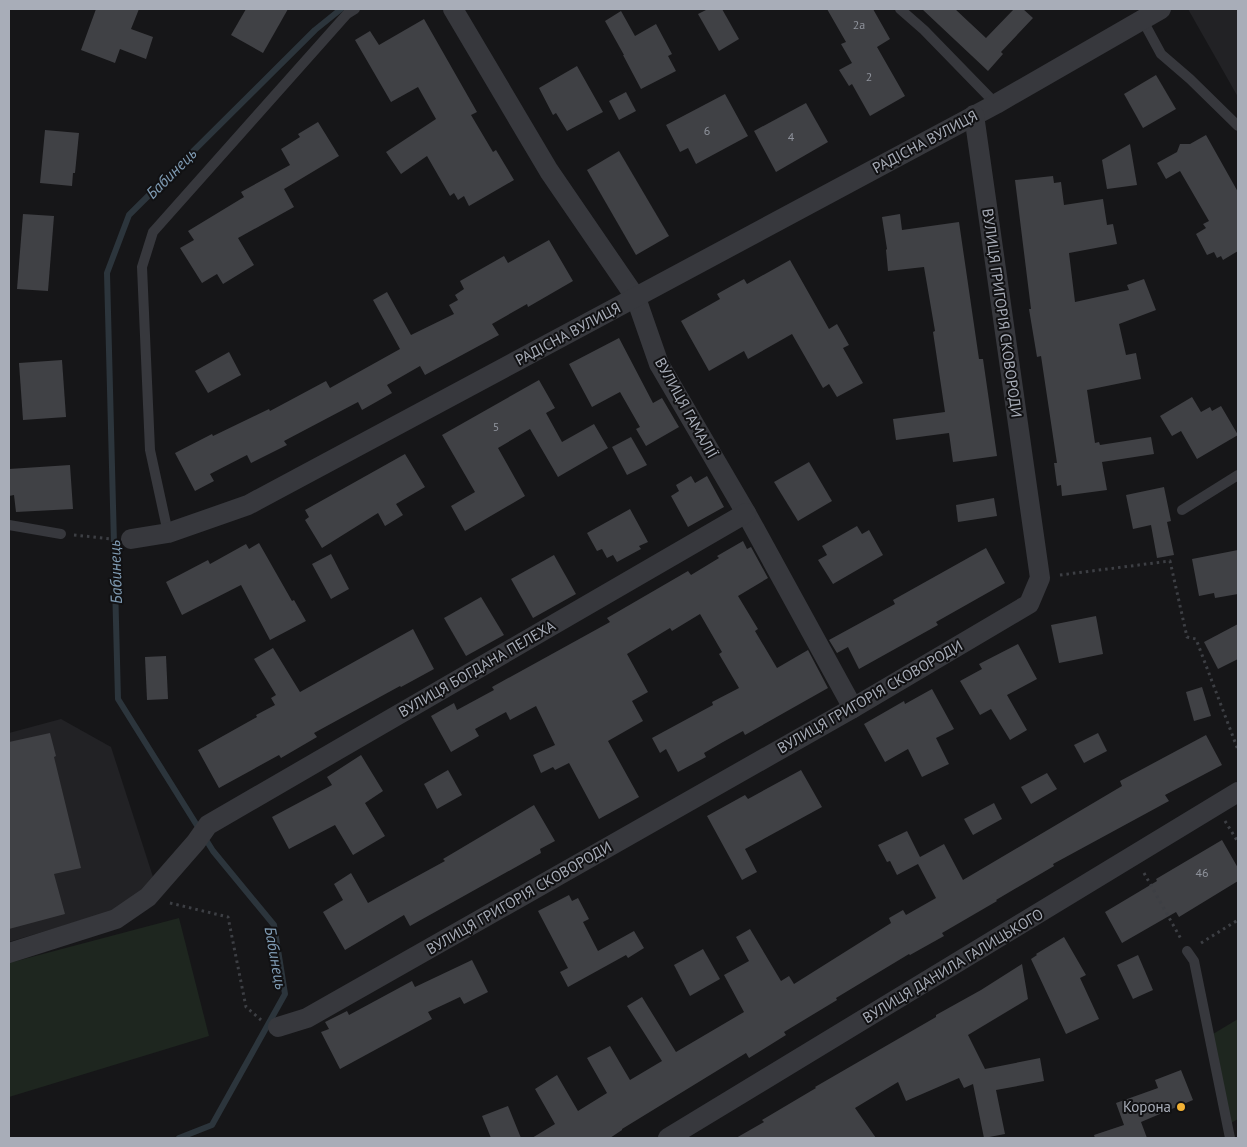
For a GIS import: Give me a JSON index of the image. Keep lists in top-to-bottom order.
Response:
{
  "streets": {
    "street": [
      "РАДІСНА ВУЛИЦЯ",
      "ВУЛИЦЯ ГРИГОРІЯ СКОВОРОДИ",
      "ВУЛИЦЯ ГАМАЛІЇ",
      "ВУЛИЦЯ БОГДАНА ПЕЛЕХА",
      "ВУЛИЦЯ ДАНИЛА ГАЛИЦЬКОГО"
    ]
  },
  "crossings": [
    ["РАДІСНА ВУЛИЦЯ", "ВУЛИЦЯ ГРИГОРІЯ СКОВОРОДИ"],
    ["РАДІСНА ВУЛИЦЯ", "ВУЛИЦЯ ГАМАЛІЇ"],
    ["ВУЛИЦЯ ГРИГОРІЯ СКОВОРОДИ", "ВУЛИЦЯ ГАМАЛІЇ"],
    ["ВУЛИЦЯ ГАМАЛІЇ", "ВУЛИЦЯ БОГДАНА ПЕЛЕХА"]
  ],
  "water": ["Бабинець"],
  "places": ["Корона"],
  "house_numbers": [
    "2а",
    "2",
    "6",
    "4",
    "5",
    "46"
  ]
}
